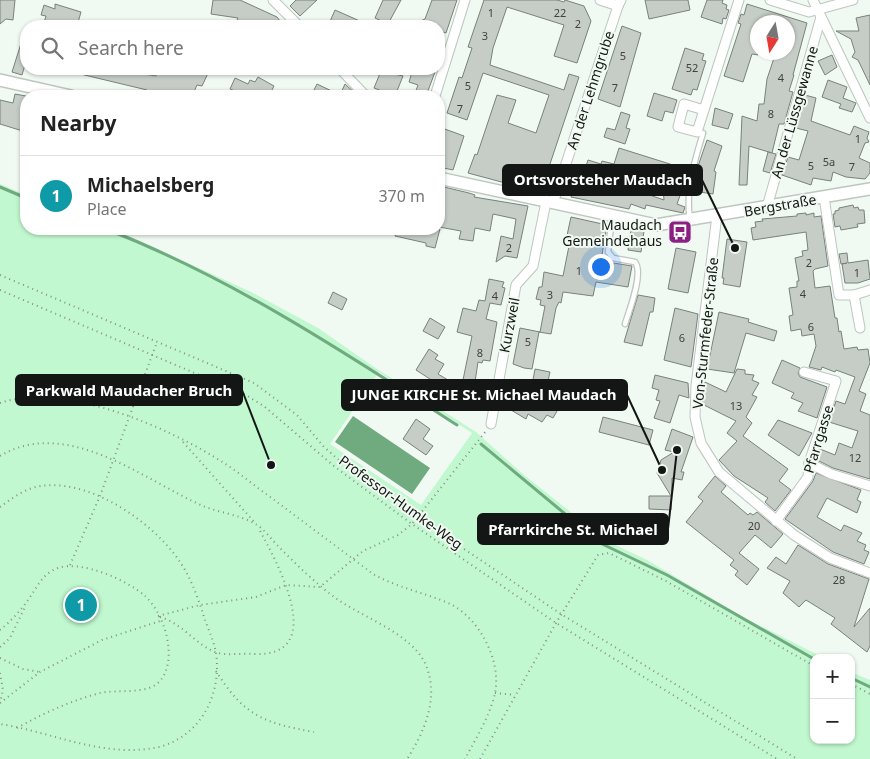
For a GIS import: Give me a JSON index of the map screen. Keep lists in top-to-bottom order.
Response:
{
  "streets": {
    "street": [
      "An der Lehmgrube",
      "An der Lüssgewanne",
      "Bergstraße",
      "Kurzweil",
      "Von-Sturmfeder-Straße",
      "Pfarrgasse"
    ],
    "path": ["Professor-Humke-Weg"]
  },
  "crossings": [
    ["An der Lehmgrube", "Bergstraße"],
    ["An der Lehmgrube", "Kurzweil"],
    ["An der Lüssgewanne", "Bergstraße"],
    ["Bergstraße", "Kurzweil"],
    ["Bergstraße", "Von-Sturmfeder-Straße"],
    ["Von-Sturmfeder-Straße", "Pfarrgasse"]
  ],
  "places": {
    "bus stop": ["Maudach Gemeindehaus"],
    "other": [
      "Ortsvorsteher Maudach",
      "Pfarrkirche St. Michael",
      "Parkwald Maudacher Bruch",
      "JUNGE KIRCHE St. Michael Maudach"
    ]
  },
  "house_numbers": [
    "1",
    "22",
    "2",
    "3",
    "5",
    "52",
    "4",
    "5",
    "7",
    "7",
    "8",
    "1",
    "5a",
    "5",
    "7",
    "2",
    "2",
    "1",
    "1",
    "4",
    "3",
    "4",
    "6",
    "6",
    "5",
    "8",
    "13",
    "12",
    "20",
    "28"
  ],
  "north": "bottom",
  "page": {
    "search": "Search here",
    "heading": "Nearby",
    "list": [
      {
        "mark": "1",
        "name": "Michaelsberg",
        "note": "Place",
        "value": "370 m"
      }
    ],
    "pins": "1",
    "map_buttons": ["+", "−"]
  }
}
